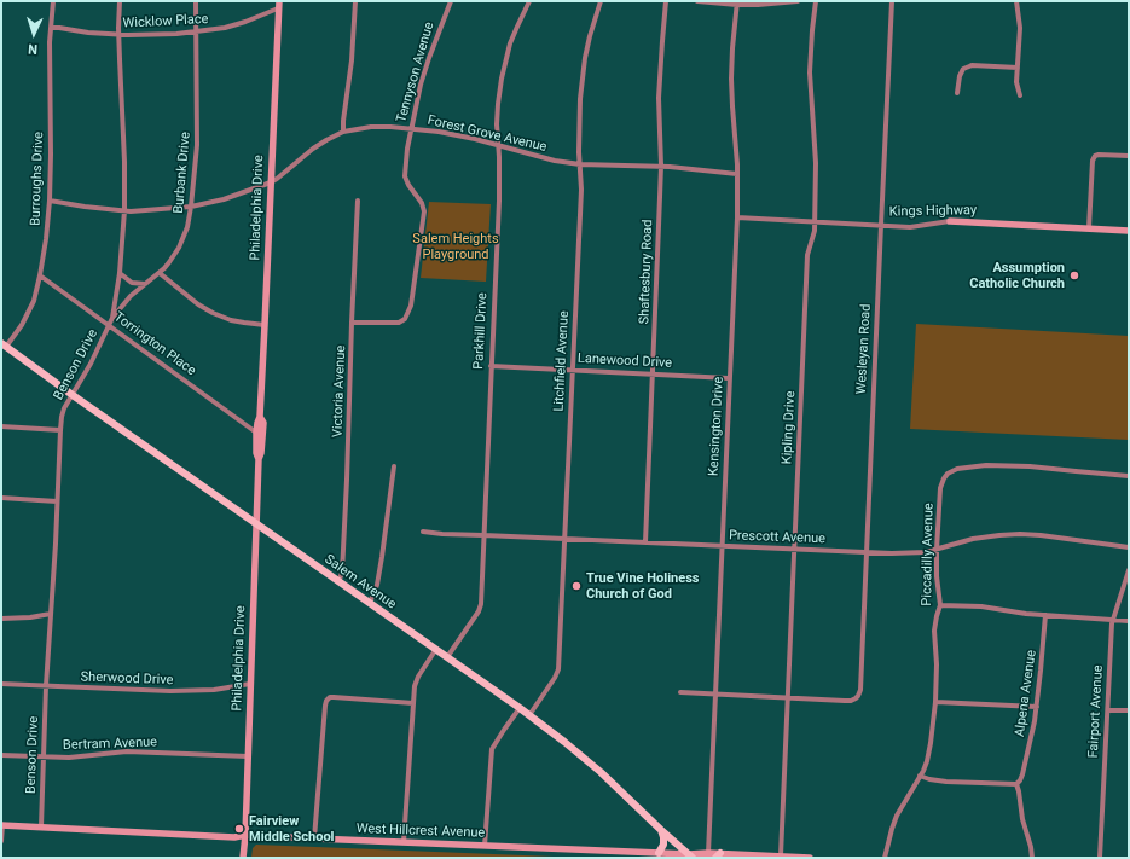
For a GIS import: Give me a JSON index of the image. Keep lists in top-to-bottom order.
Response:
{
  "streets": {
    "main road": ["Salem Avenue"],
    "street": [
      "Wicklow Place",
      "Tennyson Avenue",
      "Forest Grove Avenue",
      "Burbank Drive",
      "Burroughs Drive",
      "Philadelphia Drive",
      "Kings Highway",
      "Shaftesbury Road",
      "Parkhill Drive",
      "Torrington Place",
      "Wesleyan Road",
      "Litchfield Avenue",
      "Lanewood Drive",
      "Benson Drive",
      "Victoria Avenue",
      "Kensington Drive",
      "Kipling Drive",
      "Prescott Avenue",
      "Piccadilly Avenue",
      "Sherwood Drive",
      "Alpena Avenue",
      "Fairport Avenue",
      "Bertram Avenue",
      "West Hillcrest Avenue"
    ]
  },
  "crossings": [
    ["Wicklow Place", "Burbank Drive"],
    ["Wicklow Place", "Burroughs Drive"],
    ["Wicklow Place", "Philadelphia Drive"],
    ["Wicklow Place", "Benson Drive"],
    ["Tennyson Avenue", "Forest Grove Avenue"],
    ["Tennyson Avenue", "Victoria Avenue"],
    ["Forest Grove Avenue", "Burbank Drive"],
    ["Forest Grove Avenue", "Burroughs Drive"],
    ["Forest Grove Avenue", "Philadelphia Drive"],
    ["Forest Grove Avenue", "Shaftesbury Road"],
    ["Forest Grove Avenue", "Parkhill Drive"],
    ["Forest Grove Avenue", "Litchfield Avenue"],
    ["Forest Grove Avenue", "Benson Drive"],
    ["Forest Grove Avenue", "Kensington Drive"],
    ["Burbank Drive", "Benson Drive"],
    ["Burroughs Drive", "Torrington Place"],
    ["Burroughs Drive", "Salem Avenue"],
    ["Philadelphia Drive", "Torrington Place"],
    ["Philadelphia Drive", "Salem Avenue"],
    ["Philadelphia Drive", "Sherwood Drive"],
    ["Philadelphia Drive", "Bertram Avenue"],
    ["Philadelphia Drive", "West Hillcrest Avenue"],
    ["Kings Highway", "Wesleyan Road"],
    ["Kings Highway", "Kensington Drive"],
    ["Kings Highway", "Kipling Drive"],
    ["Shaftesbury Road", "Lanewood Drive"],
    ["Shaftesbury Road", "Prescott Avenue"],
    ["Parkhill Drive", "Lanewood Drive"],
    ["Parkhill Drive", "Prescott Avenue"],
    ["Parkhill Drive", "Salem Avenue"],
    ["Torrington Place", "Benson Drive"],
    ["Wesleyan Road", "Kipling Drive"],
    ["Wesleyan Road", "Prescott Avenue"],
    ["Litchfield Avenue", "Lanewood Drive"],
    ["Litchfield Avenue", "Prescott Avenue"],
    ["Litchfield Avenue", "Salem Avenue"],
    ["Lanewood Drive", "Kensington Drive"],
    ["Benson Drive", "Salem Avenue"],
    ["Benson Drive", "Sherwood Drive"],
    ["Benson Drive", "Bertram Avenue"],
    ["Benson Drive", "West Hillcrest Avenue"],
    ["Victoria Avenue", "Salem Avenue"],
    ["Kensington Drive", "Prescott Avenue"],
    ["Kensington Drive", "West Hillcrest Avenue"],
    ["Kipling Drive", "Prescott Avenue"],
    ["Kipling Drive", "West Hillcrest Avenue"],
    ["Prescott Avenue", "Piccadilly Avenue"],
    ["Salem Avenue", "West Hillcrest Avenue"]
  ],
  "parks": ["Salem Heights Playground"],
  "places": ["Assumption Catholic Church", "True Vine Holiness Church of God", "Fairview Middle School"],
  "north": "bottom"
}
